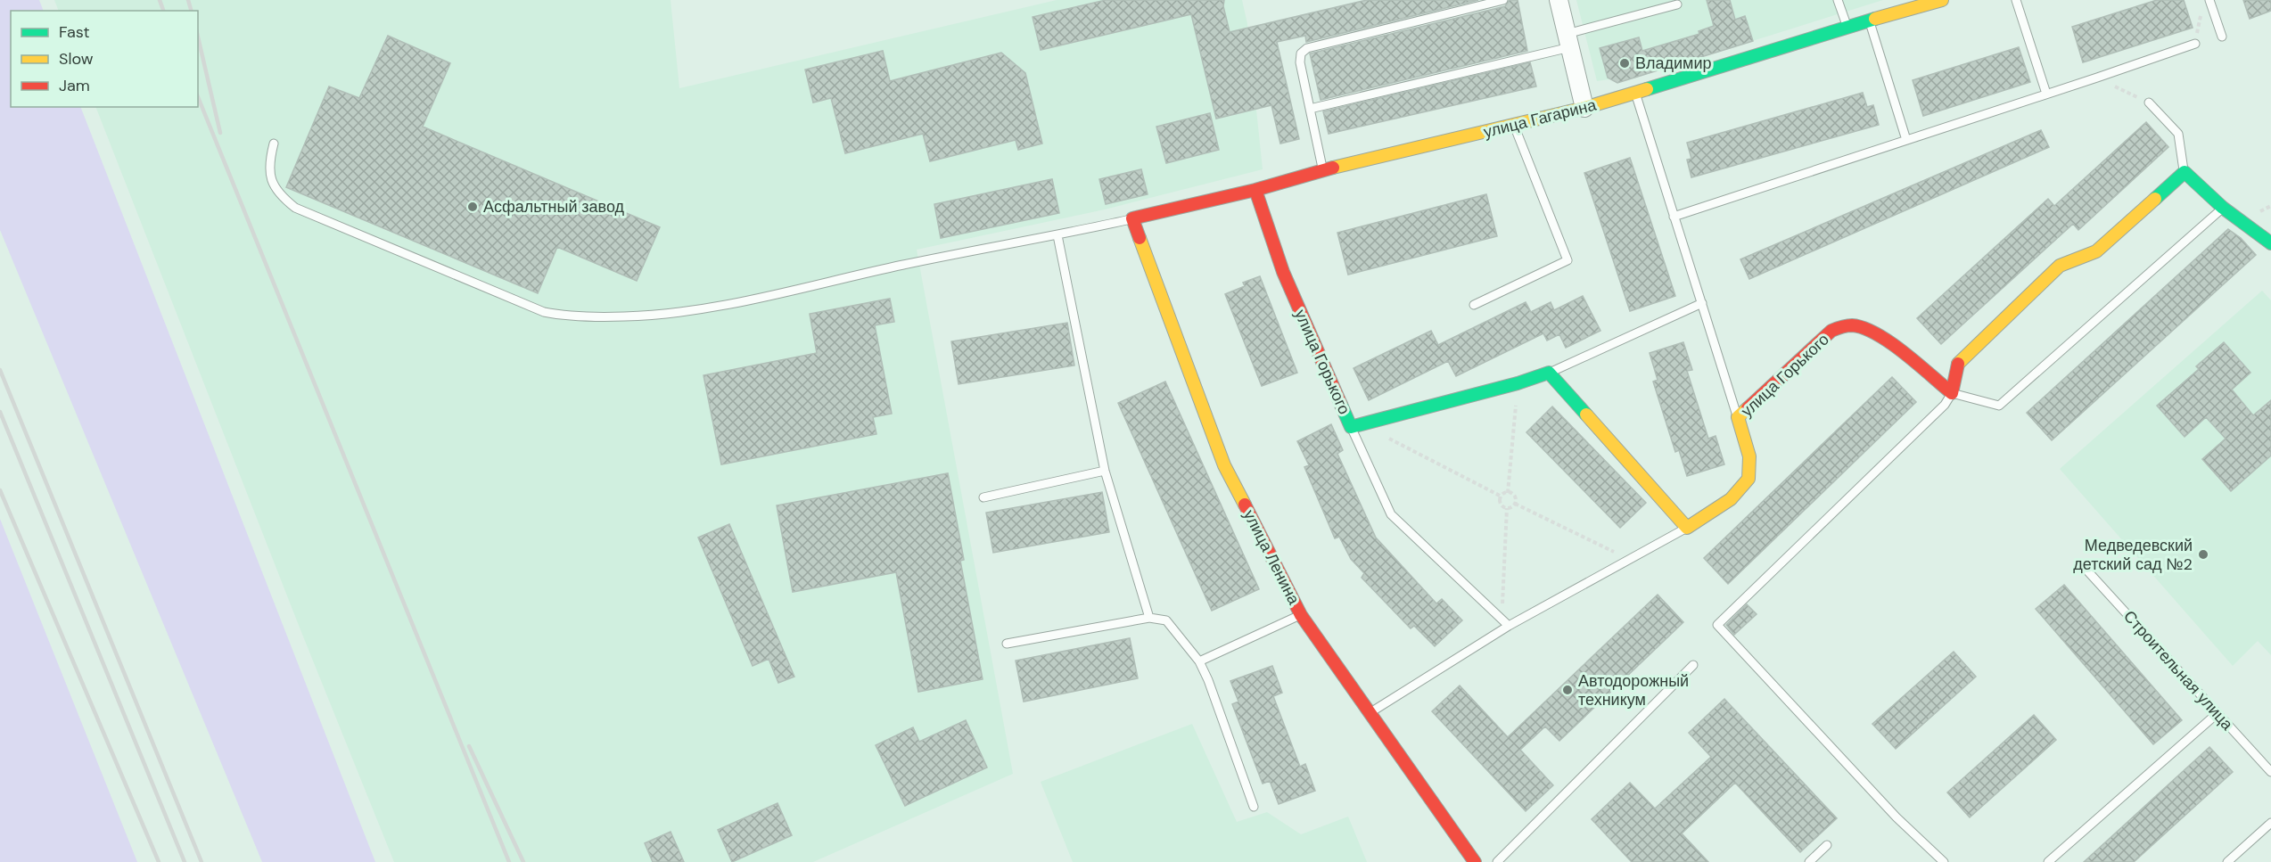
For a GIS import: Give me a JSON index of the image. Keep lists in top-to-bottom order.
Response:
{
  "streets": {
    "street": ["улица Гагарина", "улица Горького", "улица Ленина"],
    "lane": ["Строительная улица"]
  },
  "crossings": [
    ["улица Гагарина", "улица Горького"],
    ["улица Гагарина", "улица Ленина"]
  ],
  "places": [
    "Владимир",
    "Асфальтный завод",
    "Медведевский детский сад №2",
    "Автодорожный техникум"
  ],
  "legend": ["Fast", "Slow", "Jam"]
}
